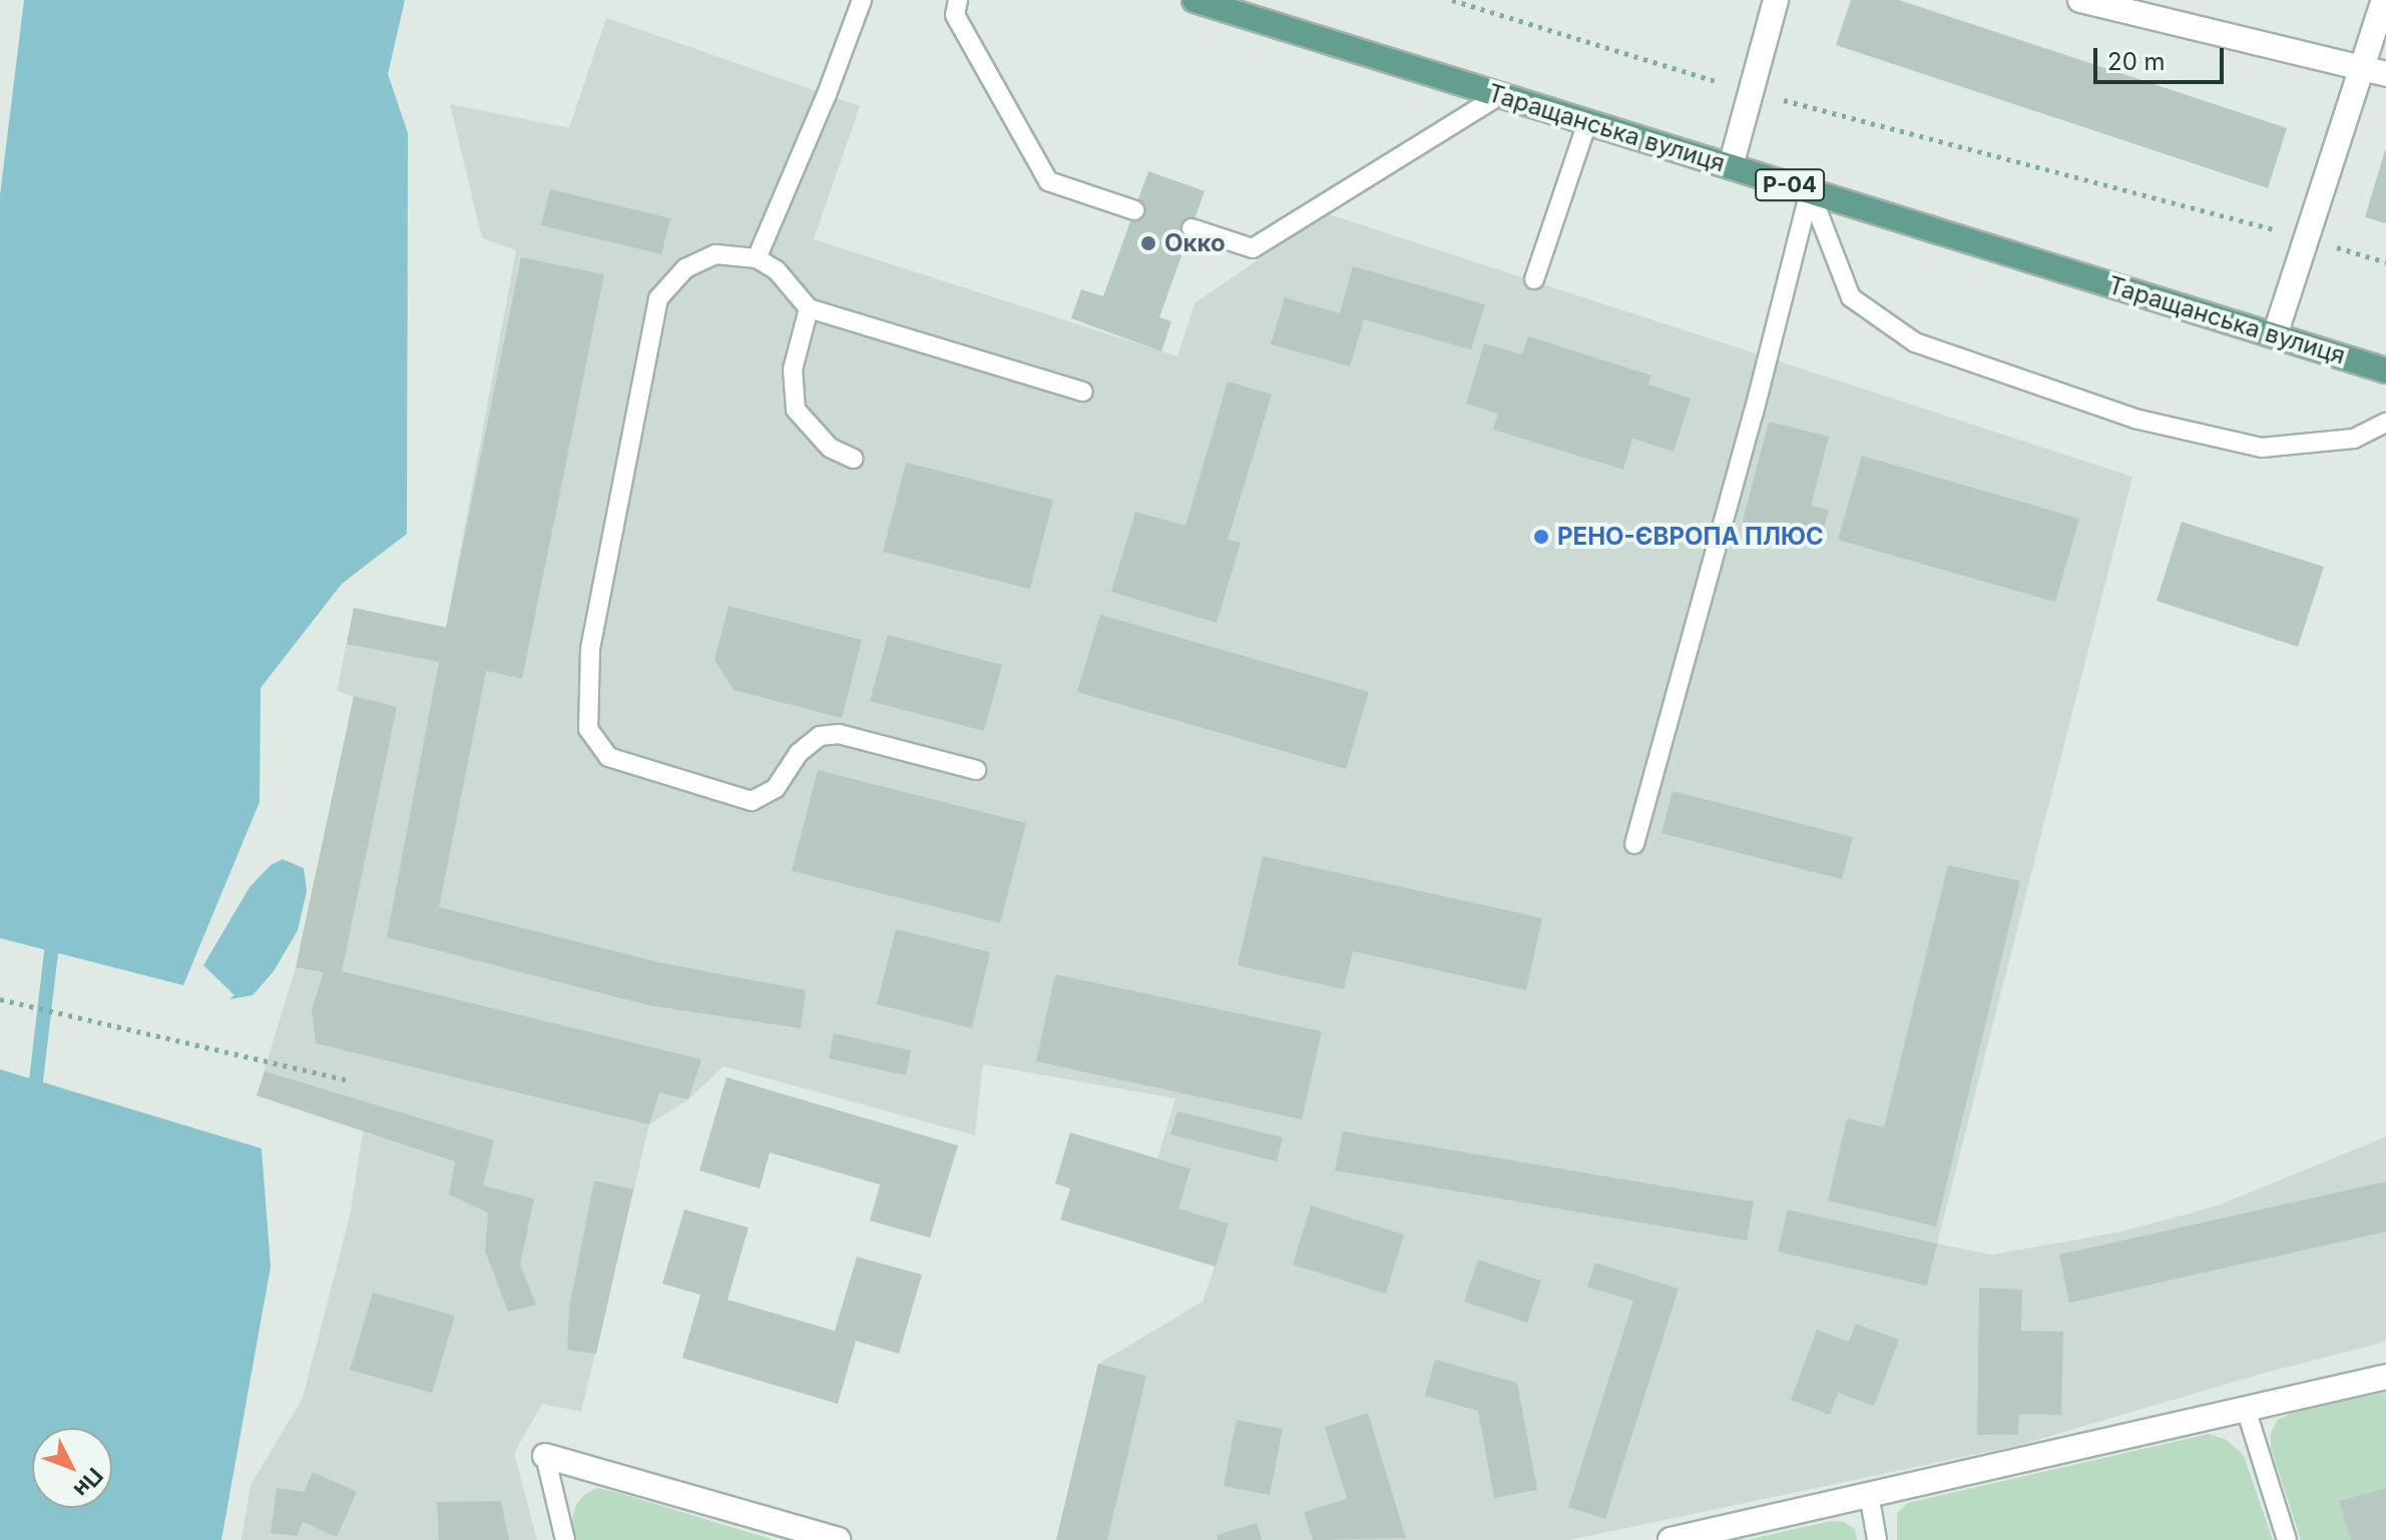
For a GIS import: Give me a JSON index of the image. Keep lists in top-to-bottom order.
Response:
{
  "streets": {
    "main road": ["Таращанська вулиця", "Р-04"]
  },
  "places": ["Окко", "РЕНО-ЄВРОПА ПЛЮС"],
  "scale_bar": "20 m",
  "north": "bottom right"
}
